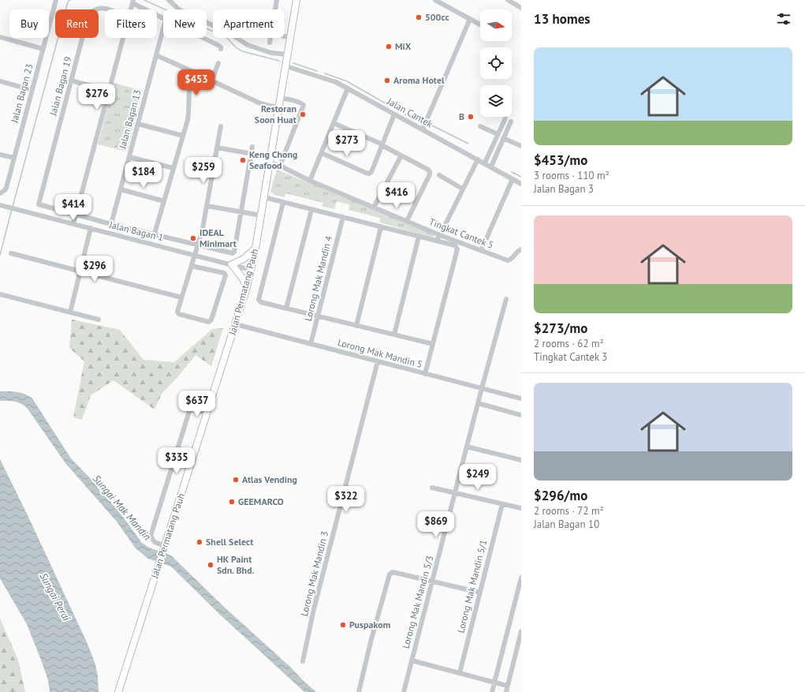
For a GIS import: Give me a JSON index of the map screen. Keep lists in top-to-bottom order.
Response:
{
  "streets": {
    "main road": ["Jalan Permatang Pauh"],
    "street": [
      "Jalan Bagan 19",
      "Jalan Bagan 23",
      "Jalan Cantek",
      "Jalan Bagan 13",
      "Jalan Bagan 1",
      "Tingkat Cantek 5",
      "Lorong Mak Mandin 4",
      "Lorong Mak Mandin 5",
      "Lorong Mak Mandin 3",
      "Lorong Mak Mandin 5/1",
      "Lorong Mak Mandin 5/3"
    ]
  },
  "crossings": [
    ["Jalan Bagan 19", "Jalan Bagan 1"],
    ["Jalan Cantek", "Jalan Permatang Pauh"],
    ["Jalan Bagan 13", "Jalan Bagan 1"],
    ["Jalan Bagan 1", "Jalan Permatang Pauh"],
    ["Tingkat Cantek 5", "Jalan Permatang Pauh"],
    ["Lorong Mak Mandin 4", "Lorong Mak Mandin 5"],
    ["Jalan Permatang Pauh", "Lorong Mak Mandin 5"],
    ["Lorong Mak Mandin 5", "Lorong Mak Mandin 3"],
    ["Lorong Mak Mandin 5", "Lorong Mak Mandin 5/3"]
  ],
  "water": ["Sungai Mak Mandin", "Sungai Perai"],
  "places": [
    "500cc",
    "MiX",
    "Aroma Hotel",
    "Restoran Soon Huat",
    "B",
    "Keng Chong Seafood",
    "IDEAL Minimart",
    "Atlas Vending",
    "GEEMARCO",
    "Shell Select",
    "HK Paint Sdn. Bhd.",
    "Puspakom"
  ],
  "north": "right",
  "page": {
    "heading": "13 homes",
    "chip": [
      "Buy",
      "Rent",
      "Filters",
      "New",
      "Apartment"
    ],
    "list": [
      {
        "name": "$453/mo",
        "note": "3 rooms · 110 m² · Jalan Bagan 3"
      },
      {
        "name": "$273/mo",
        "note": "2 rooms · 62 m² · Tingkat Cantek 3"
      },
      {
        "name": "$296/mo",
        "note": "2 rooms · 72 m² · Jalan Bagan 10"
      }
    ],
    "price": [
      "$453",
      "$276",
      "$273",
      "$259",
      "$184",
      "$416",
      "$414",
      "$296",
      "$637",
      "$335",
      "$249",
      "$322",
      "$869"
    ]
  }
}
